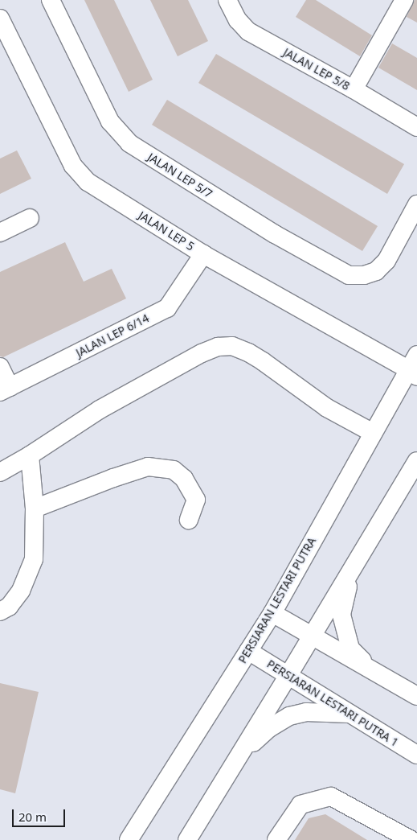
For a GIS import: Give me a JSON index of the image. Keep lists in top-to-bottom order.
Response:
{
  "streets": {
    "street": [
      "JALAN LEP 5/8",
      "JALAN LEP 5/7",
      "JALAN LEP 5",
      "JALAN LEP 6/14",
      "PERSIARAN LESTARI PUTRA",
      "PERSIARAN LESTARI PUTRA 1"
    ]
  },
  "crossings": [
    ["JALAN LEP 5", "JALAN LEP 6/14"],
    ["JALAN LEP 5", "PERSIARAN LESTARI PUTRA"],
    ["PERSIARAN LESTARI PUTRA", "PERSIARAN LESTARI PUTRA 1"]
  ],
  "scale_bar": "20 m"
}
